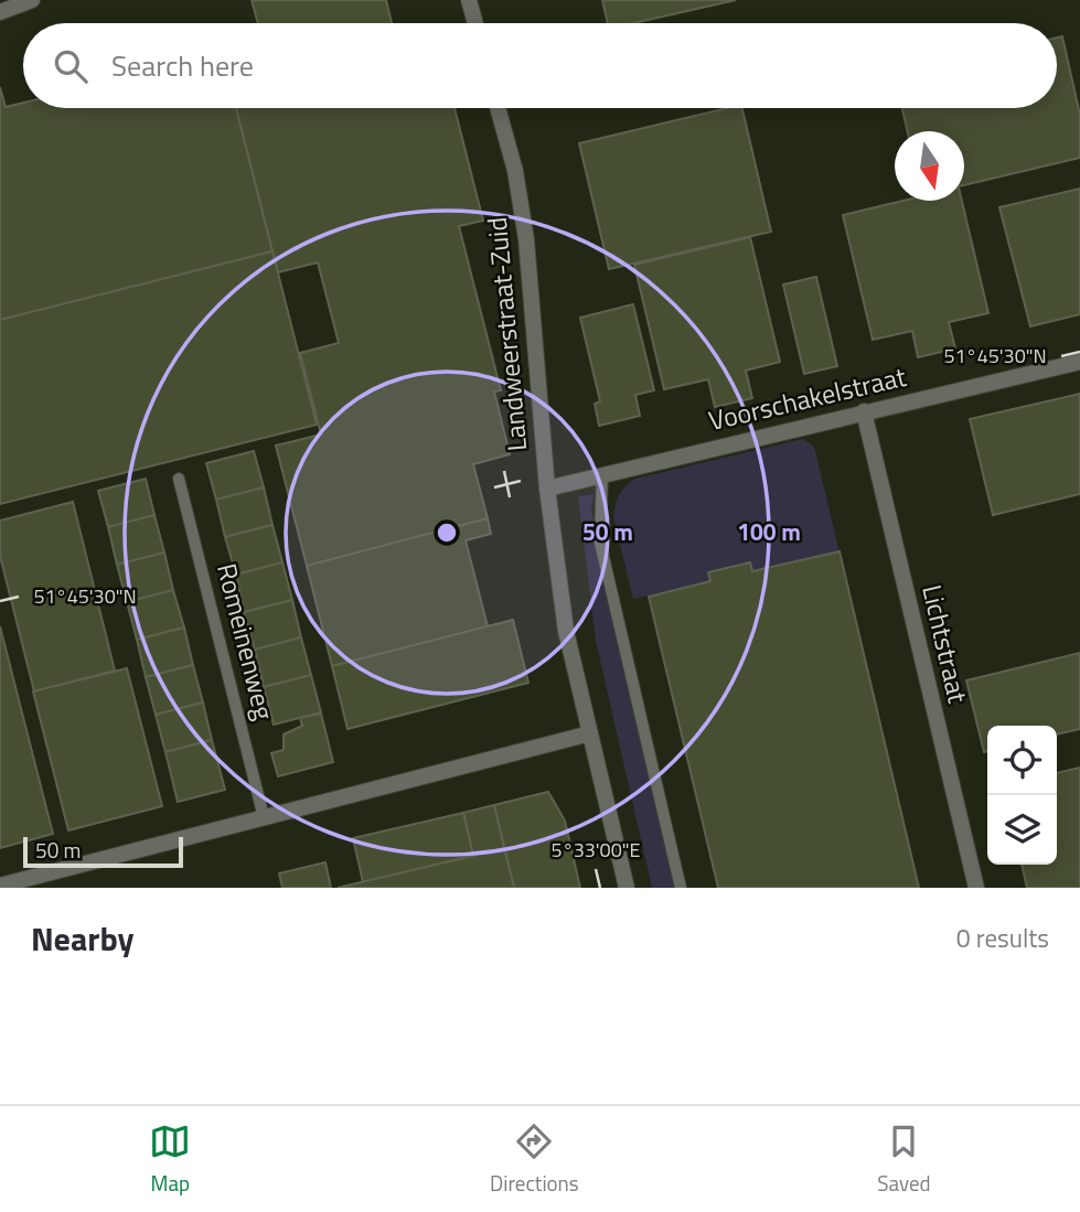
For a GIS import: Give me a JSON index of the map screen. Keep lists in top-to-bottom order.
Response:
{
  "streets": {
    "street": ["Landweerstraat-Zuid", "Voorschakelstraat", "Lichtstraat"],
    "lane": ["Romeinenweg"]
  },
  "crossings": [
    ["Landweerstraat-Zuid", "Voorschakelstraat"],
    ["Voorschakelstraat", "Lichtstraat"]
  ],
  "scale_bar": "50 m",
  "north": "bottom",
  "page": {
    "search": "Search here",
    "scale": "50 m",
    "heading": ["Nearby", "0 results"],
    "nav": ["Map", "Directions", "Saved"]
  },
  "coordinates": ["51°45'30\"N", "5°33'00\"E"],
  "rings": ["50 m", "100 m"]
}
